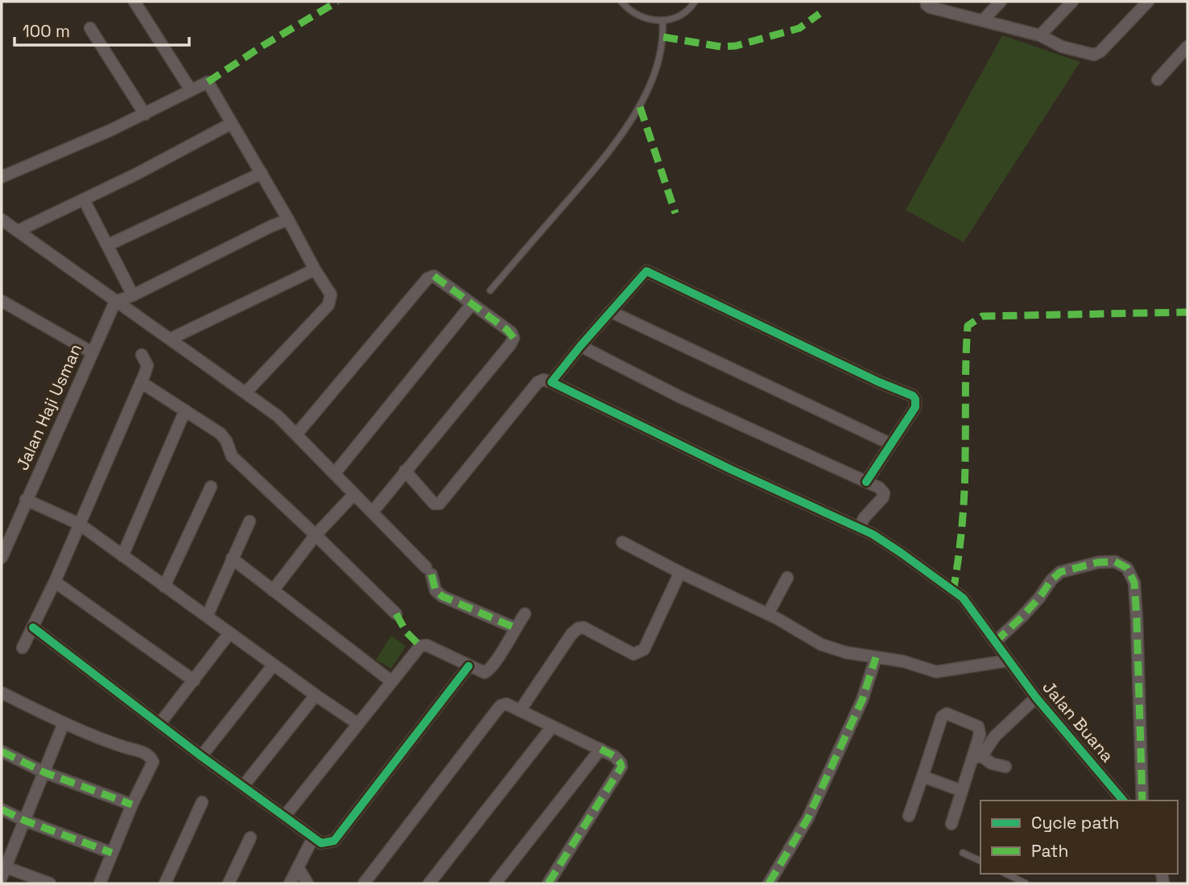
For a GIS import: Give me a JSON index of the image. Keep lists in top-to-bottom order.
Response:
{
  "streets": {
    "street": ["Jalan Haji Usman", "Jalan Buana"]
  },
  "legend": ["Cycle path", "Path"],
  "scale_bar": "100 m"
}
